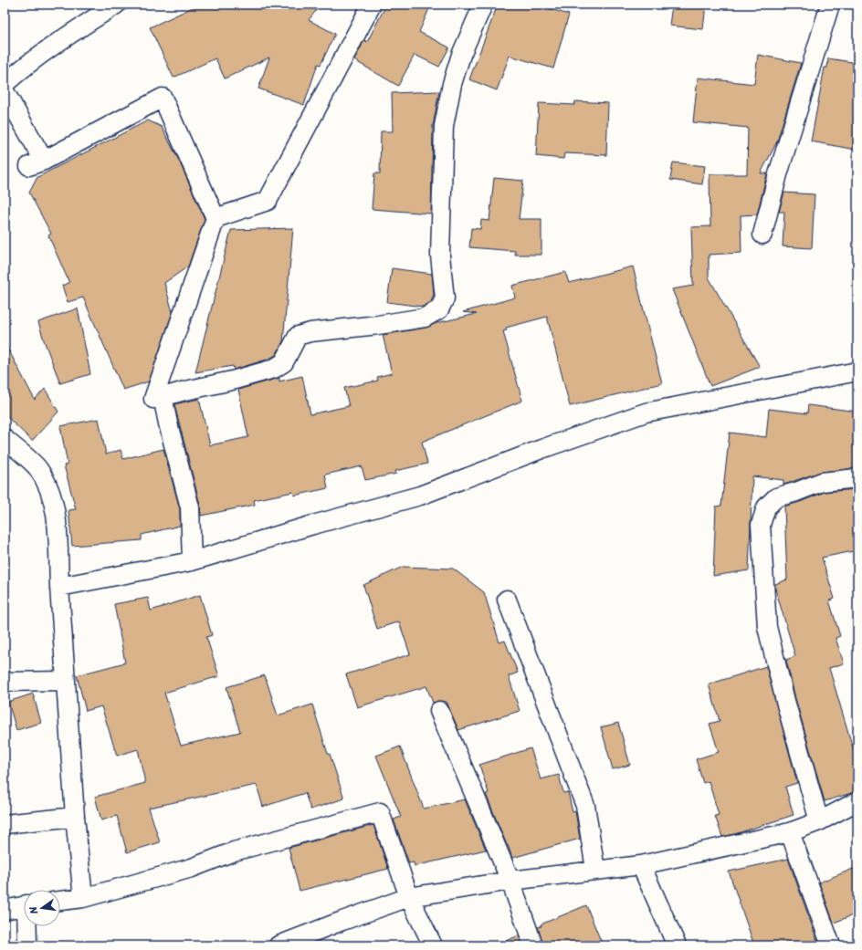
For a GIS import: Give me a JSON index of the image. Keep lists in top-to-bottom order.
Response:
{
  "north": "left"
}
